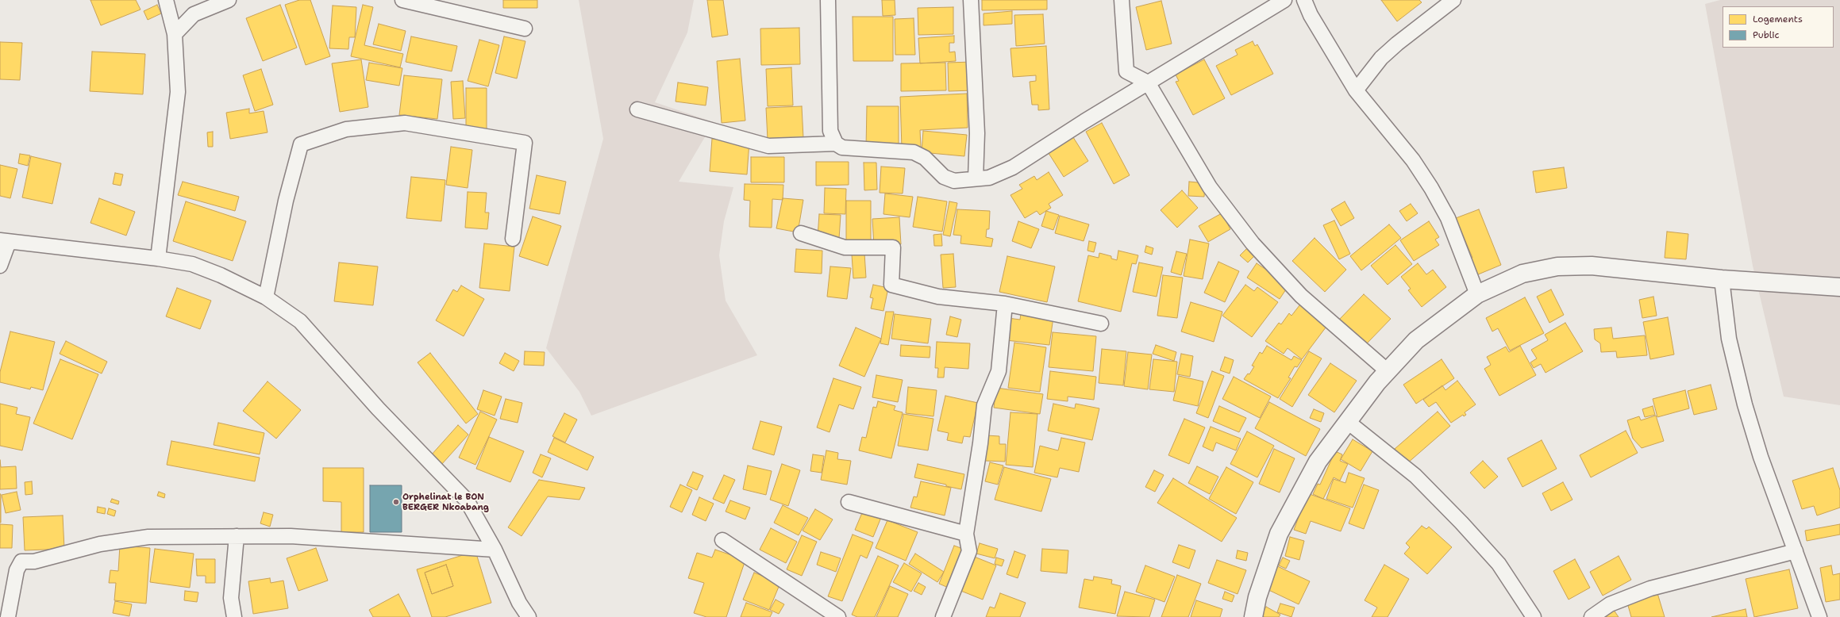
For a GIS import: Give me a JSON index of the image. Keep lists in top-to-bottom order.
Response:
{
  "places": ["Orphelinat le BON BERGER Nkoabang"],
  "legend": ["Logements", "Public"]
}
